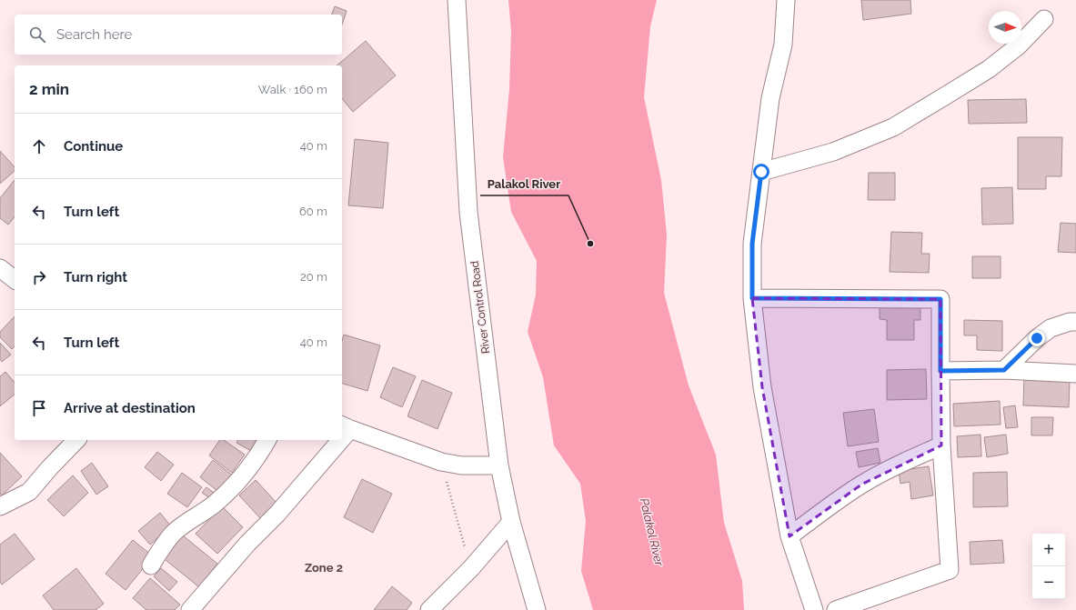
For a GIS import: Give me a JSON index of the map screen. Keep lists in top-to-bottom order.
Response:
{
  "streets": {
    "street": ["River Control Road"]
  },
  "districts": ["Zone 2"],
  "water": ["Palakol River"],
  "places": ["Palakol River"],
  "north": "right",
  "page": {
    "search": "Search here",
    "heading": ["2 min", "Walk · 160 m"],
    "list": [
      ["Continue", "40 m"],
      ["Turn left", "60 m"],
      ["Turn right", "20 m"],
      ["Turn left", "40 m"],
      "Arrive at destination"
    ],
    "map_buttons": ["+", "−"]
  }
}
